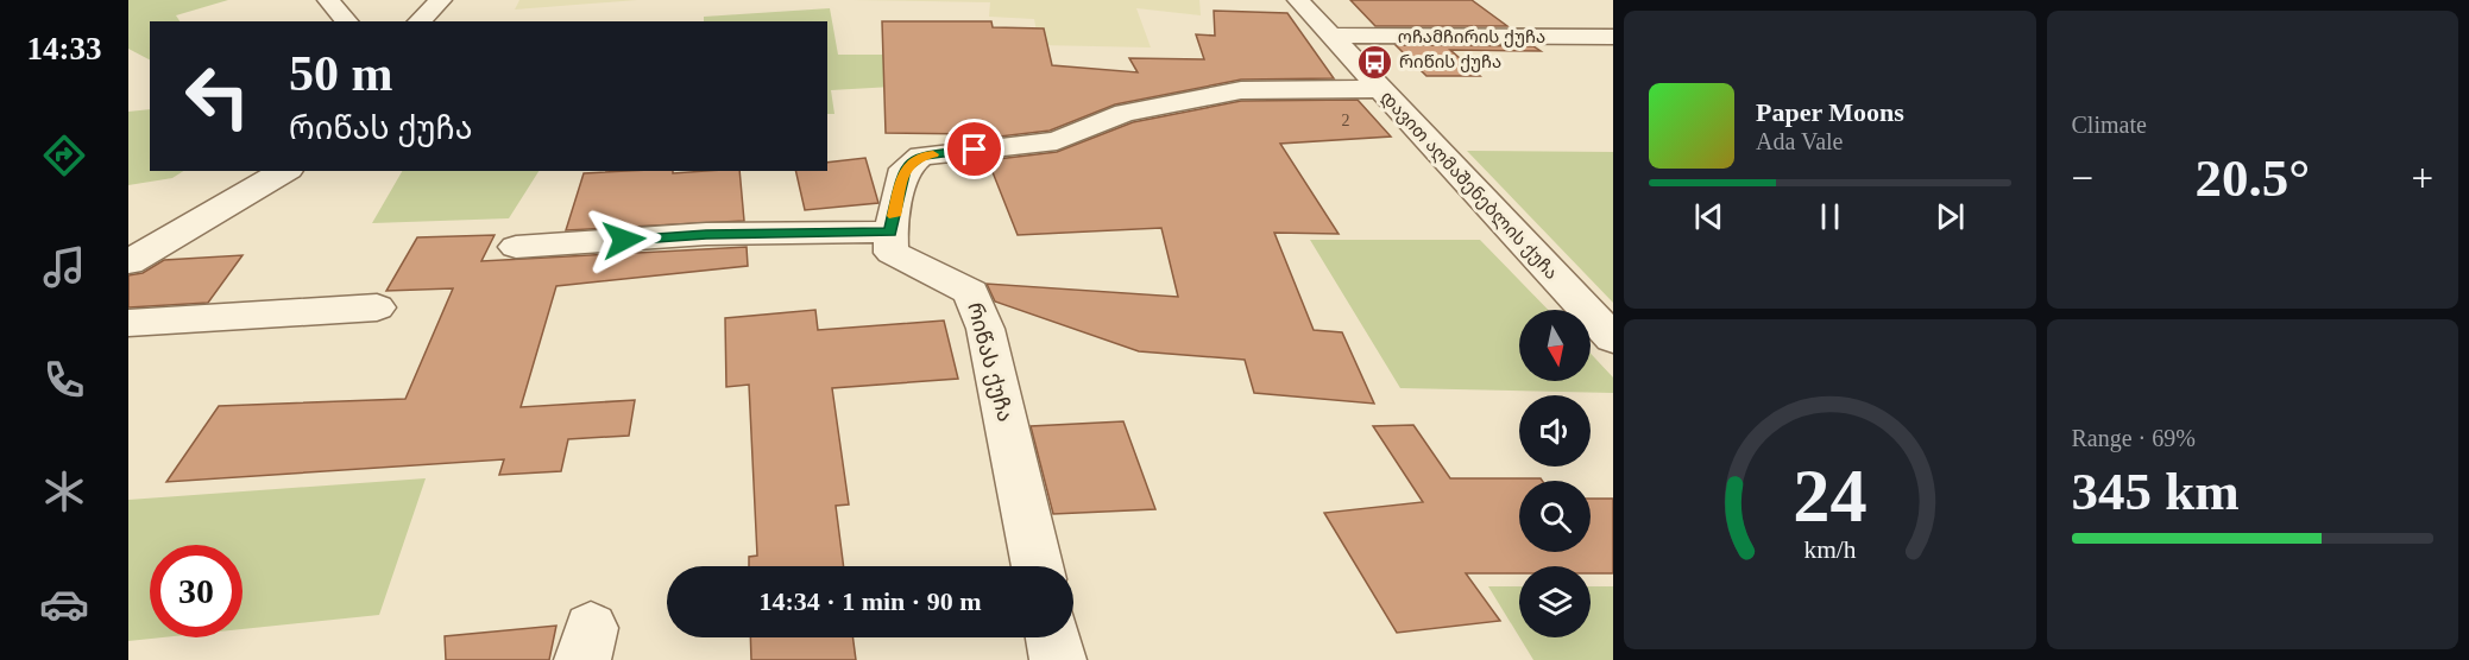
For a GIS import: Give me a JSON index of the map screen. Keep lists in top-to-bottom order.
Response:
{
  "streets": {
    "street": ["ოჩამჩირის ქუჩა", "დავით აღმაშენებლის ქუჩა", "რიწას ქუჩა"]
  },
  "crossings": [
    ["ოჩამჩირის ქუჩა", "დავით აღმაშენებლის ქუჩა"]
  ],
  "places": {
    "bus stop": ["რიწის ქუჩა"]
  },
  "house_numbers": ["2"],
  "north": "bottom",
  "page": {
    "tabs": "14:33",
    "tile": [
      "Climate",
      ["Range · 69%", "345 km"]
    ],
    "turn": ["50 m", "რიწას ქუჩა"],
    "song": ["Paper Moons", "Ada Vale"],
    "heat": ["−", "20.5°", "+"],
    "limit": "30",
    "trip": "14:34 · 1 min · 90 m",
    "gauge": ["24", "km/h"]
  }
}
